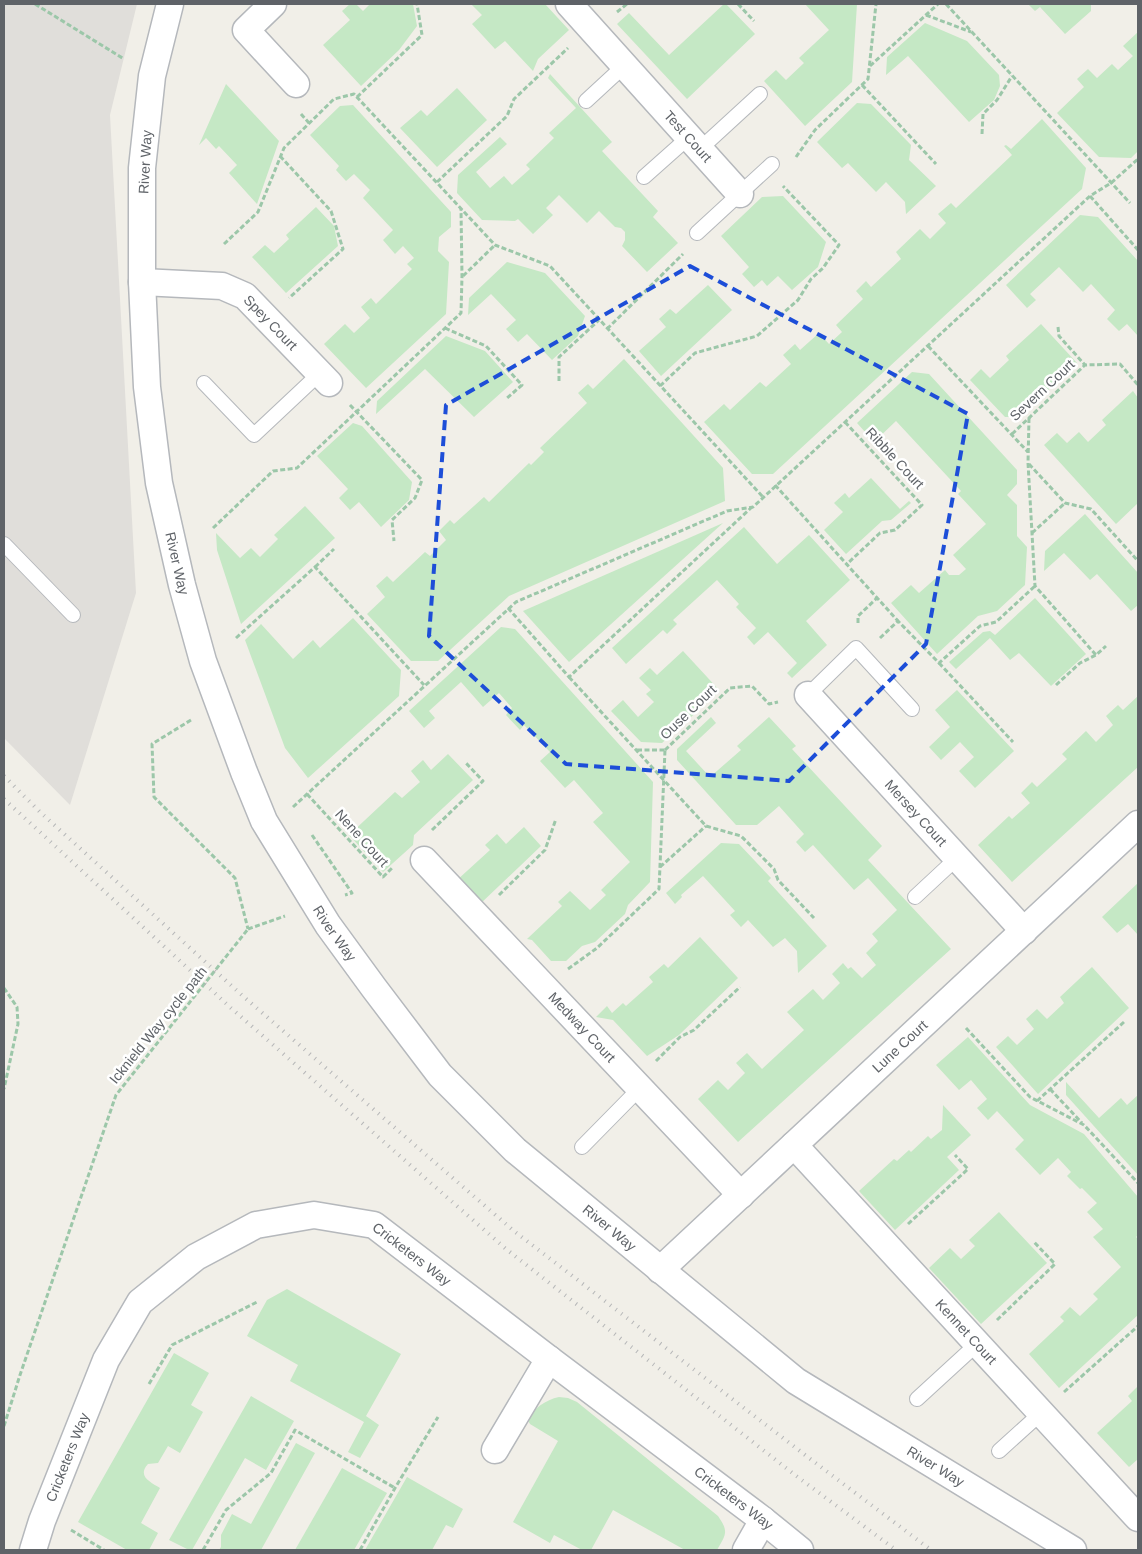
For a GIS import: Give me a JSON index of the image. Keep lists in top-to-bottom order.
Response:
{
  "streets": {
    "street": [
      "Test Court",
      "River Way",
      "Spey Court",
      "Mersey Court",
      "Medway Court",
      "Lune Court",
      "Cricketers Way",
      "Kennet Court"
    ],
    "path": [
      "Severn Court",
      "Ribble Court",
      "Ouse Court",
      "Nene Court",
      "Icknield Way cycle path"
    ]
  },
  "crossings": [
    ["River Way", "Spey Court"],
    ["River Way", "Lune Court"],
    ["Ouse Court", "Mersey Court"],
    ["Mersey Court", "Lune Court"],
    ["Medway Court", "Lune Court"],
    ["Lune Court", "Kennet Court"]
  ]
}
